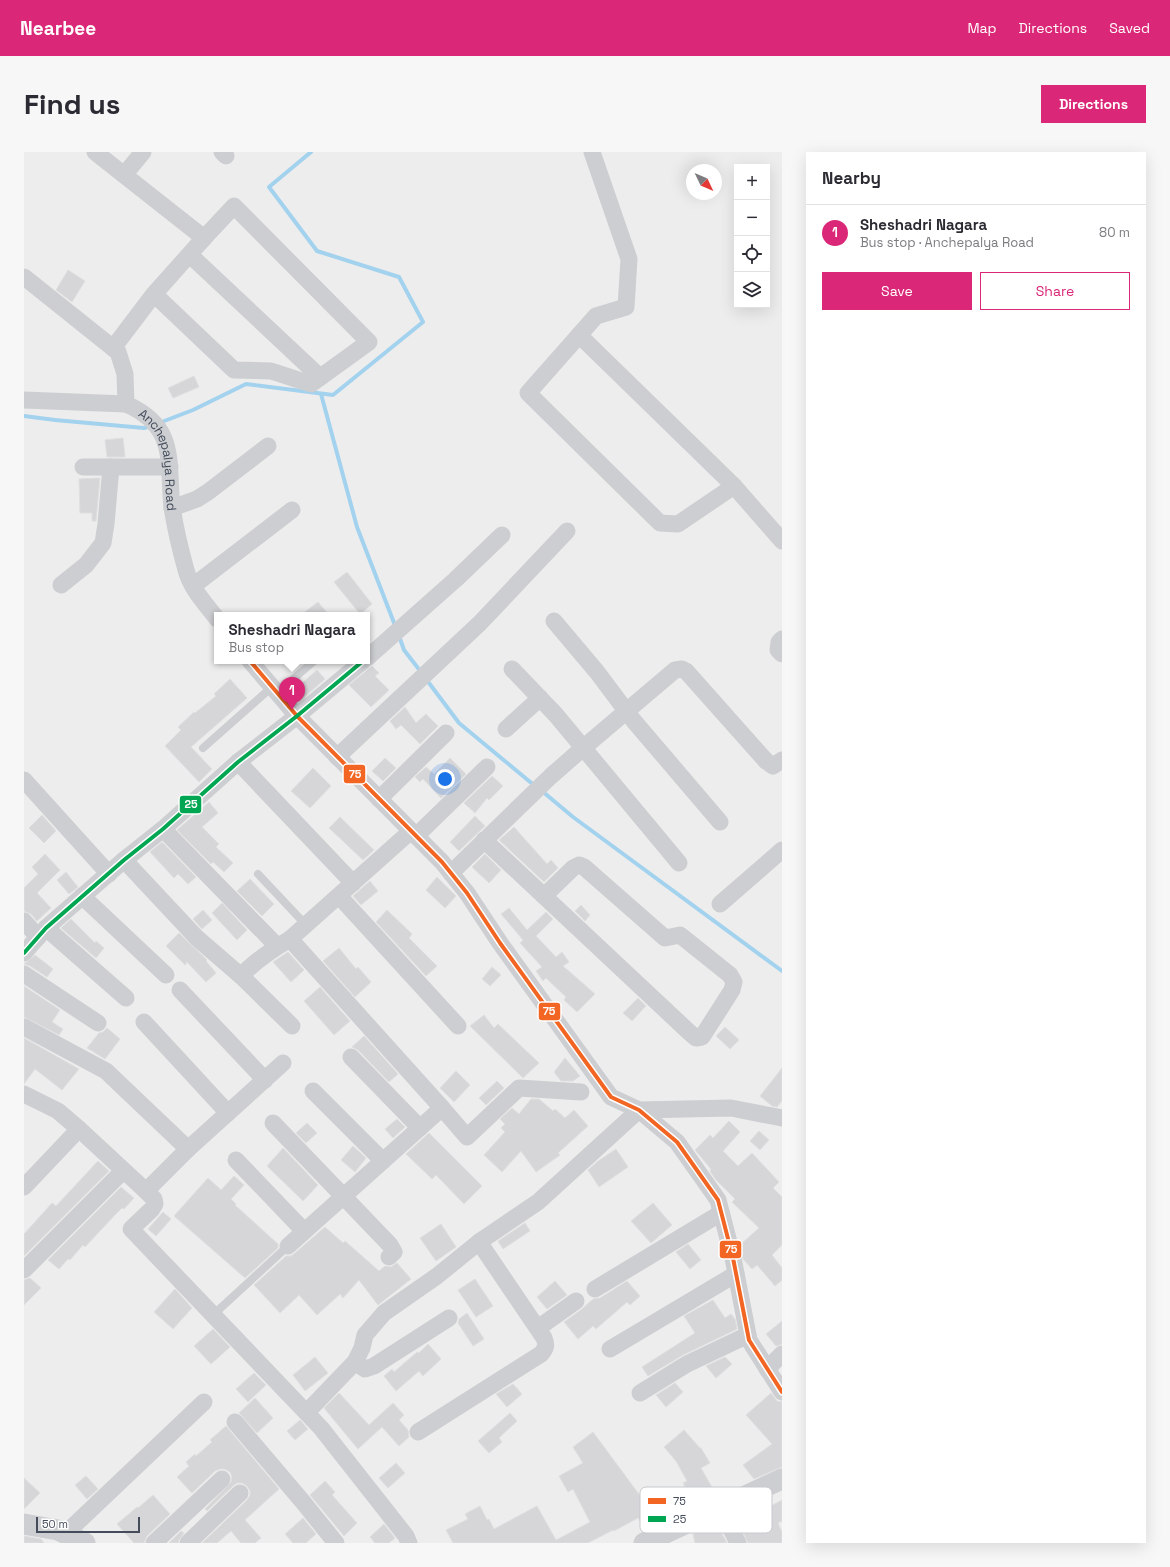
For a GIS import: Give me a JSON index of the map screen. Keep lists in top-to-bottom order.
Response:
{
  "streets": {
    "street": ["Anchepalya Road"]
  },
  "lines": ["transit line 75", "transit line 25"],
  "legend": ["75", "25"],
  "scale_bar": "50 m",
  "north": "bottom right",
  "page": {
    "header": "Nearbee",
    "nav": ["Map", "Directions", "Saved"],
    "buttons": [
      "Directions",
      ["Save", "Share"]
    ],
    "title": "Find us",
    "heading": "Nearby",
    "map_buttons": ["+", "−"],
    "list": [
      {
        "mark": "1",
        "name": "Sheshadri Nagara",
        "note": "Bus stop · Anchepalya Road",
        "value": "80 m"
      }
    ],
    "popup": ["Sheshadri Nagara", "Bus stop"],
    "pins": "1",
    "scale": "50 m"
  }
}
